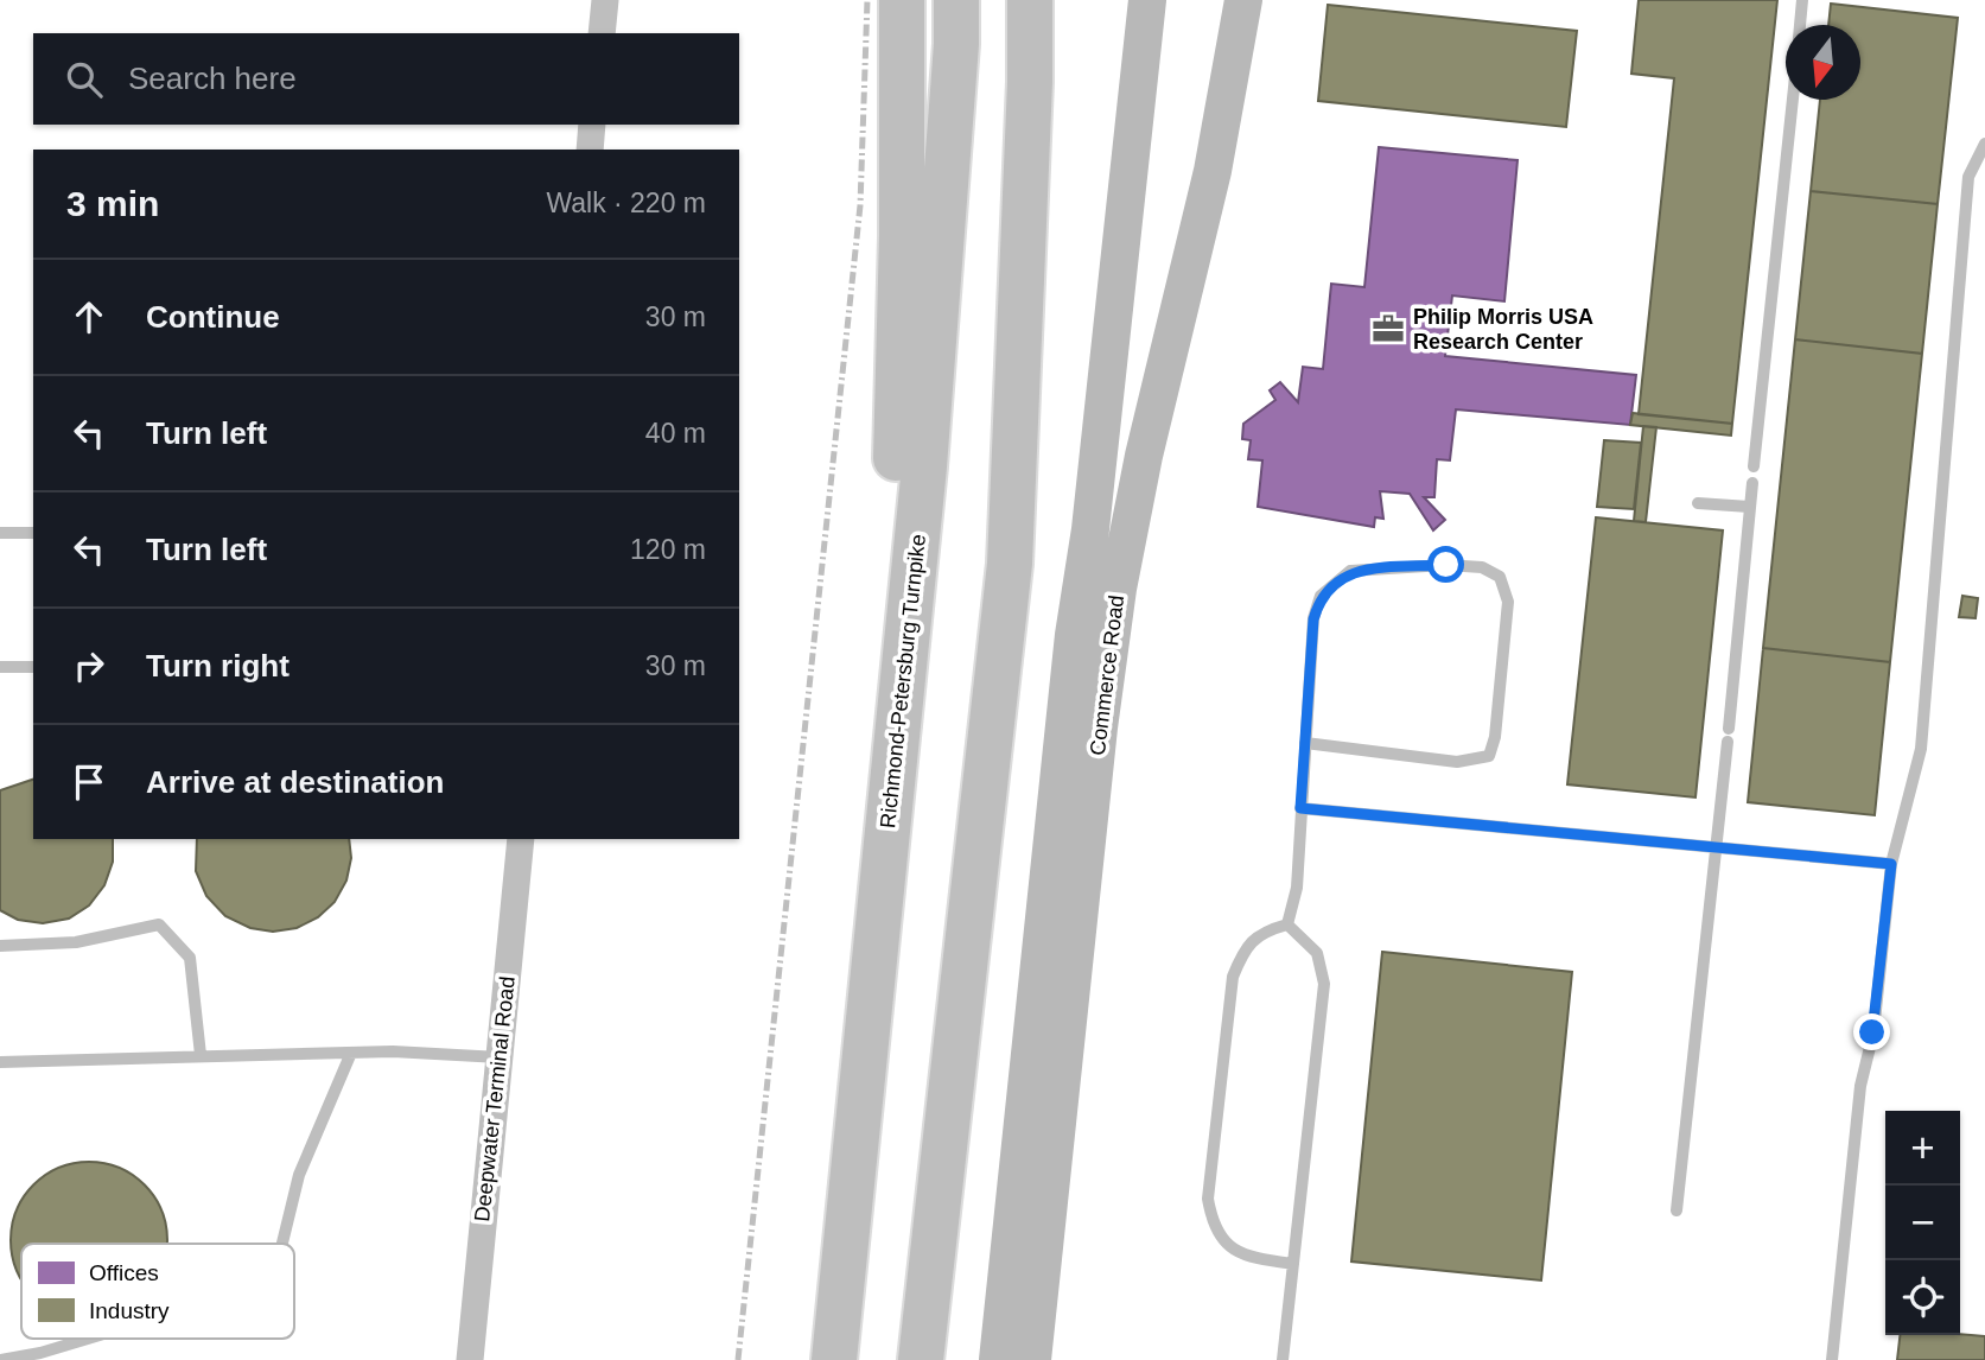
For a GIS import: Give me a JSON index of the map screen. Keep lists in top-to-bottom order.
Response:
{
  "streets": {
    "highway": ["Richmond-Petersburg Turnpike"],
    "main road": ["Commerce Road"],
    "street": ["Deepwater Terminal Road"]
  },
  "places": {
    "office": ["Philip Morris USA Research Center"]
  },
  "legend": ["Offices", "Industry"],
  "north": "bottom",
  "page": {
    "search": "Search here",
    "heading": ["3 min", "Walk · 220 m"],
    "list": [
      ["Continue", "30 m"],
      ["Turn left", "40 m"],
      ["Turn left", "120 m"],
      ["Turn right", "30 m"],
      "Arrive at destination"
    ],
    "map_buttons": ["+", "−"]
  }
}
